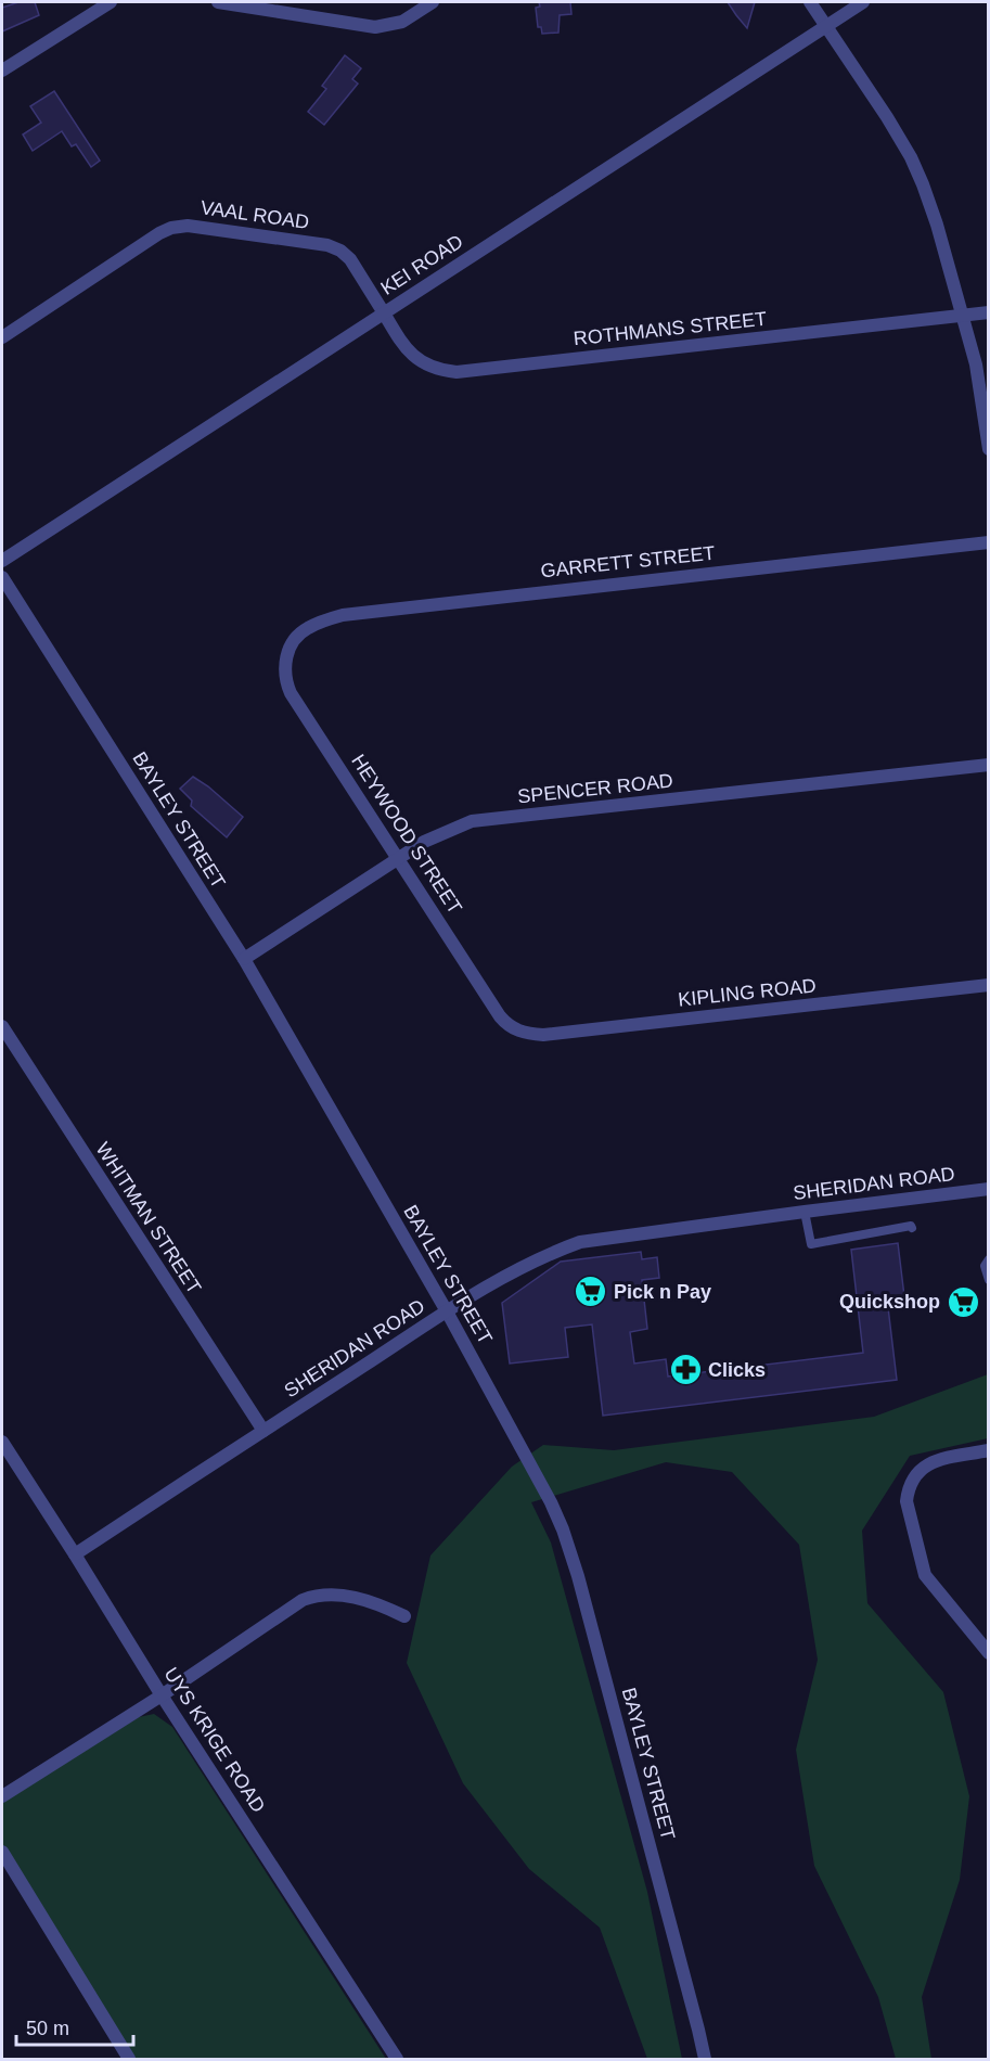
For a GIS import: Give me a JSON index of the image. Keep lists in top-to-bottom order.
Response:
{
  "streets": {
    "street": [
      "VAAL ROAD",
      "KEI ROAD",
      "ROTHMANS STREET",
      "GARRETT STREET",
      "SPENCER ROAD",
      "BAYLEY STREET",
      "HEYWOOD STREET",
      "KIPLING ROAD",
      "SHERIDAN ROAD",
      "WHITMAN STREET",
      "UYS KRIGE ROAD"
    ]
  },
  "crossings": [
    ["VAAL ROAD", "KEI ROAD"],
    ["VAAL ROAD", "ROTHMANS STREET"],
    ["KEI ROAD", "ROTHMANS STREET"],
    ["GARRETT STREET", "HEYWOOD STREET"],
    ["SPENCER ROAD", "BAYLEY STREET"],
    ["SPENCER ROAD", "HEYWOOD STREET"],
    ["BAYLEY STREET", "SHERIDAN ROAD"],
    ["HEYWOOD STREET", "KIPLING ROAD"],
    ["SHERIDAN ROAD", "WHITMAN STREET"],
    ["SHERIDAN ROAD", "UYS KRIGE ROAD"]
  ],
  "places": {
    "supermarket": ["Pick n Pay", "Quickshop"],
    "pharmacy": ["Clicks"]
  },
  "scale_bar": "50 m"
}
